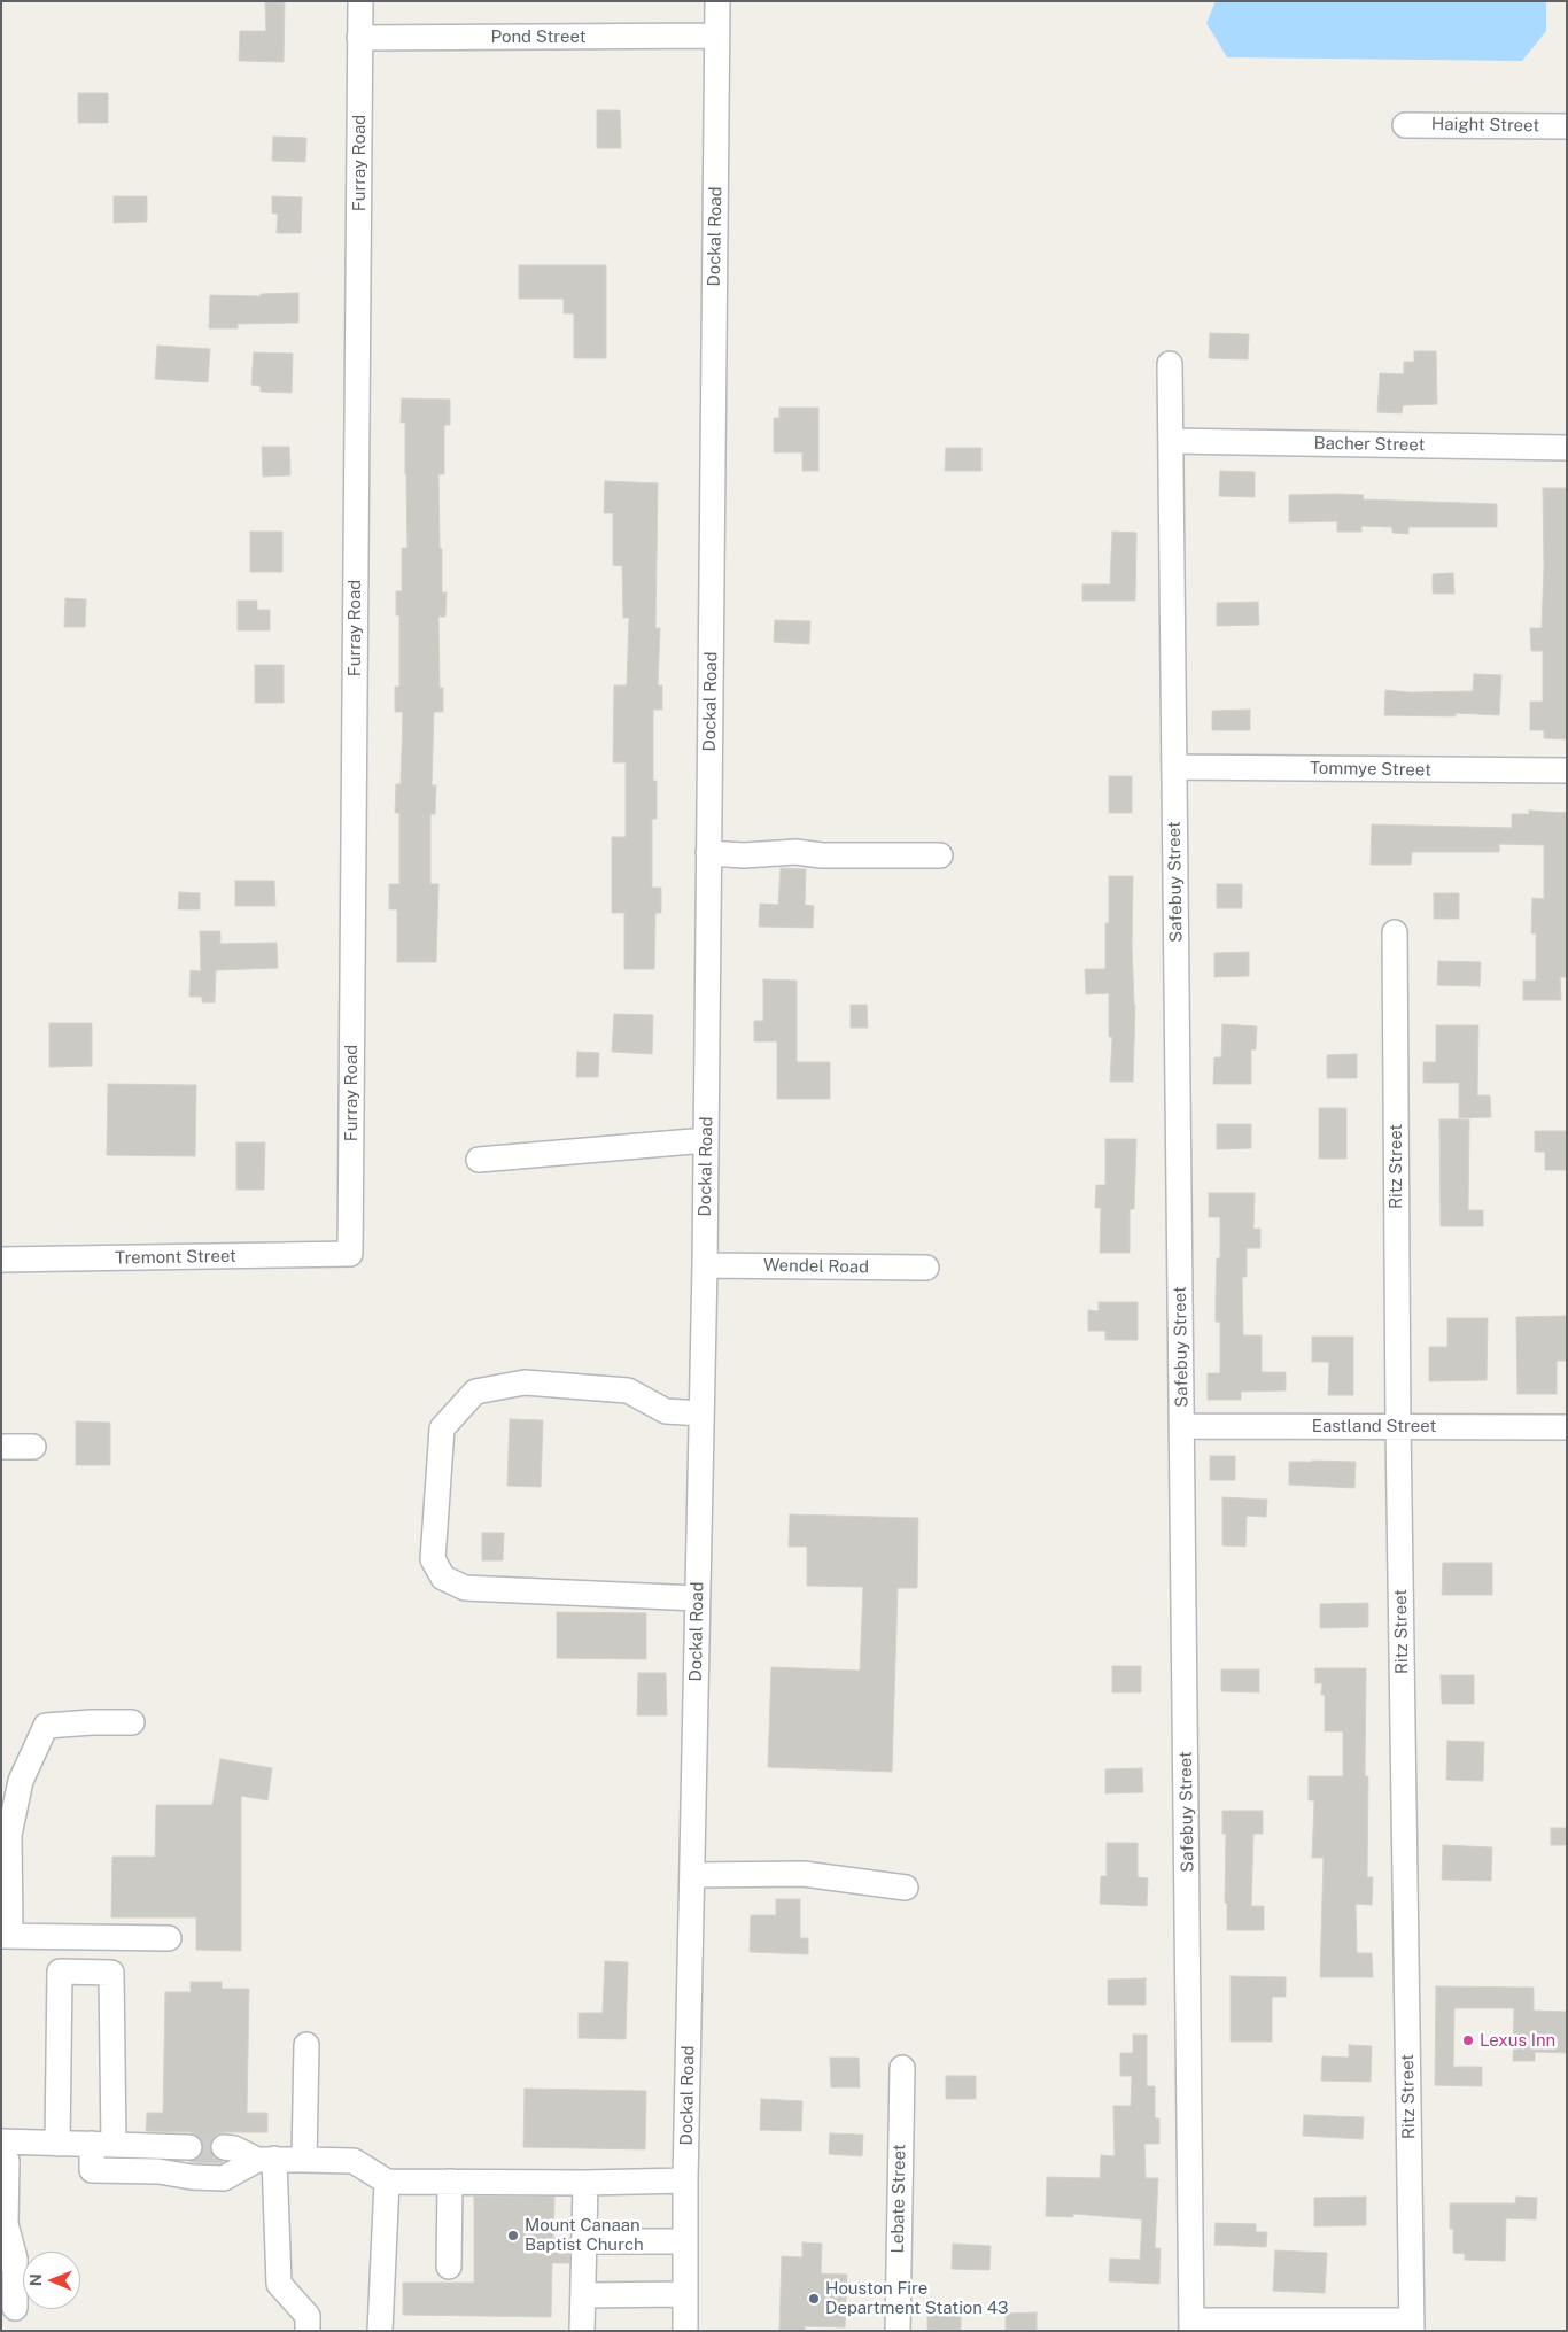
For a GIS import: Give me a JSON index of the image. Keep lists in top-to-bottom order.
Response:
{
  "streets": {
    "street": [
      "Pond Street",
      "Haight Street",
      "Furray Road",
      "Dockal Road",
      "Bacher Street",
      "Tommye Street",
      "Safebuy Street",
      "Ritz Street",
      "Tremont Street",
      "Wendel Road",
      "Eastland Street",
      "Lebate Street"
    ]
  },
  "crossings": [
    ["Pond Street", "Furray Road"],
    ["Pond Street", "Dockal Road"],
    ["Furray Road", "Tremont Street"],
    ["Dockal Road", "Wendel Road"],
    ["Bacher Street", "Safebuy Street"],
    ["Tommye Street", "Safebuy Street"],
    ["Safebuy Street", "Eastland Street"],
    ["Ritz Street", "Eastland Street"]
  ],
  "places": ["Lexus Inn", "Mount Canaan Baptist Church", "Houston Fire Department Station 43"],
  "north": "left"
}
